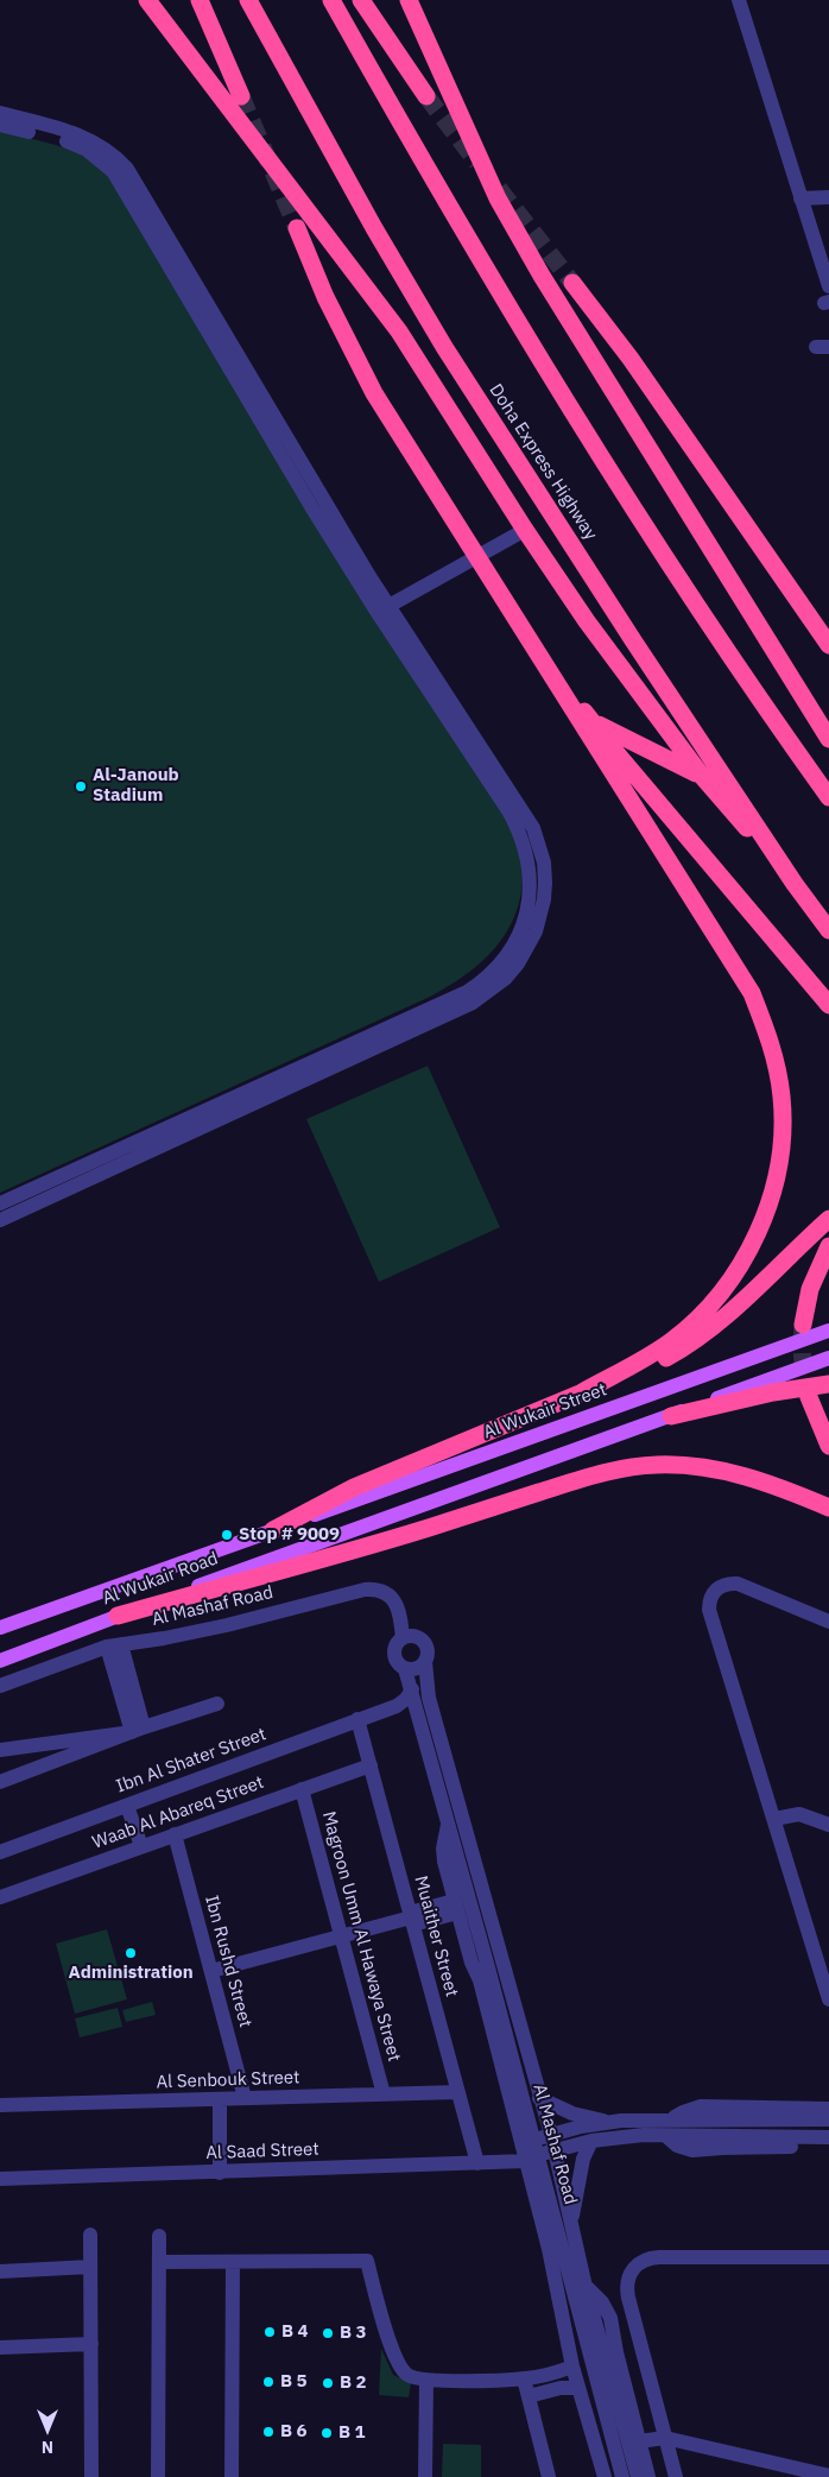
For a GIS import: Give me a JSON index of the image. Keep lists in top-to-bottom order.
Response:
{
  "streets": {
    "highway": ["Doha Express Highway"],
    "main road": ["Al Wukair Street", "Al Wukair Road"],
    "street": [
      "Al Mashaf Road",
      "Ibn Al Shater Street",
      "Waab Al Abareq Street",
      "Magroon Umm Al Hawaya Street",
      "Muaither Street",
      "Ibn Rushd Street",
      "Al Senbouk Street",
      "Al Saad Street"
    ]
  },
  "crossings": [
    ["Al Wukair Street", "Al Wukair Road"],
    ["Al Mashaf Road", "Ibn Al Shater Street"],
    ["Al Mashaf Road", "Al Saad Street"],
    ["Ibn Al Shater Street", "Muaither Street"],
    ["Waab Al Abareq Street", "Magroon Umm Al Hawaya Street"],
    ["Waab Al Abareq Street", "Muaither Street"],
    ["Waab Al Abareq Street", "Ibn Rushd Street"],
    ["Magroon Umm Al Hawaya Street", "Al Senbouk Street"],
    ["Muaither Street", "Al Senbouk Street"],
    ["Muaither Street", "Al Saad Street"],
    ["Ibn Rushd Street", "Al Senbouk Street"]
  ],
  "places": [
    "Al-Janoub Stadium",
    "Stop # 9009",
    "Administration",
    "B 4",
    "B 3",
    "B 5",
    "B 2",
    "B 6",
    "B 1"
  ],
  "north": "bottom"
}
